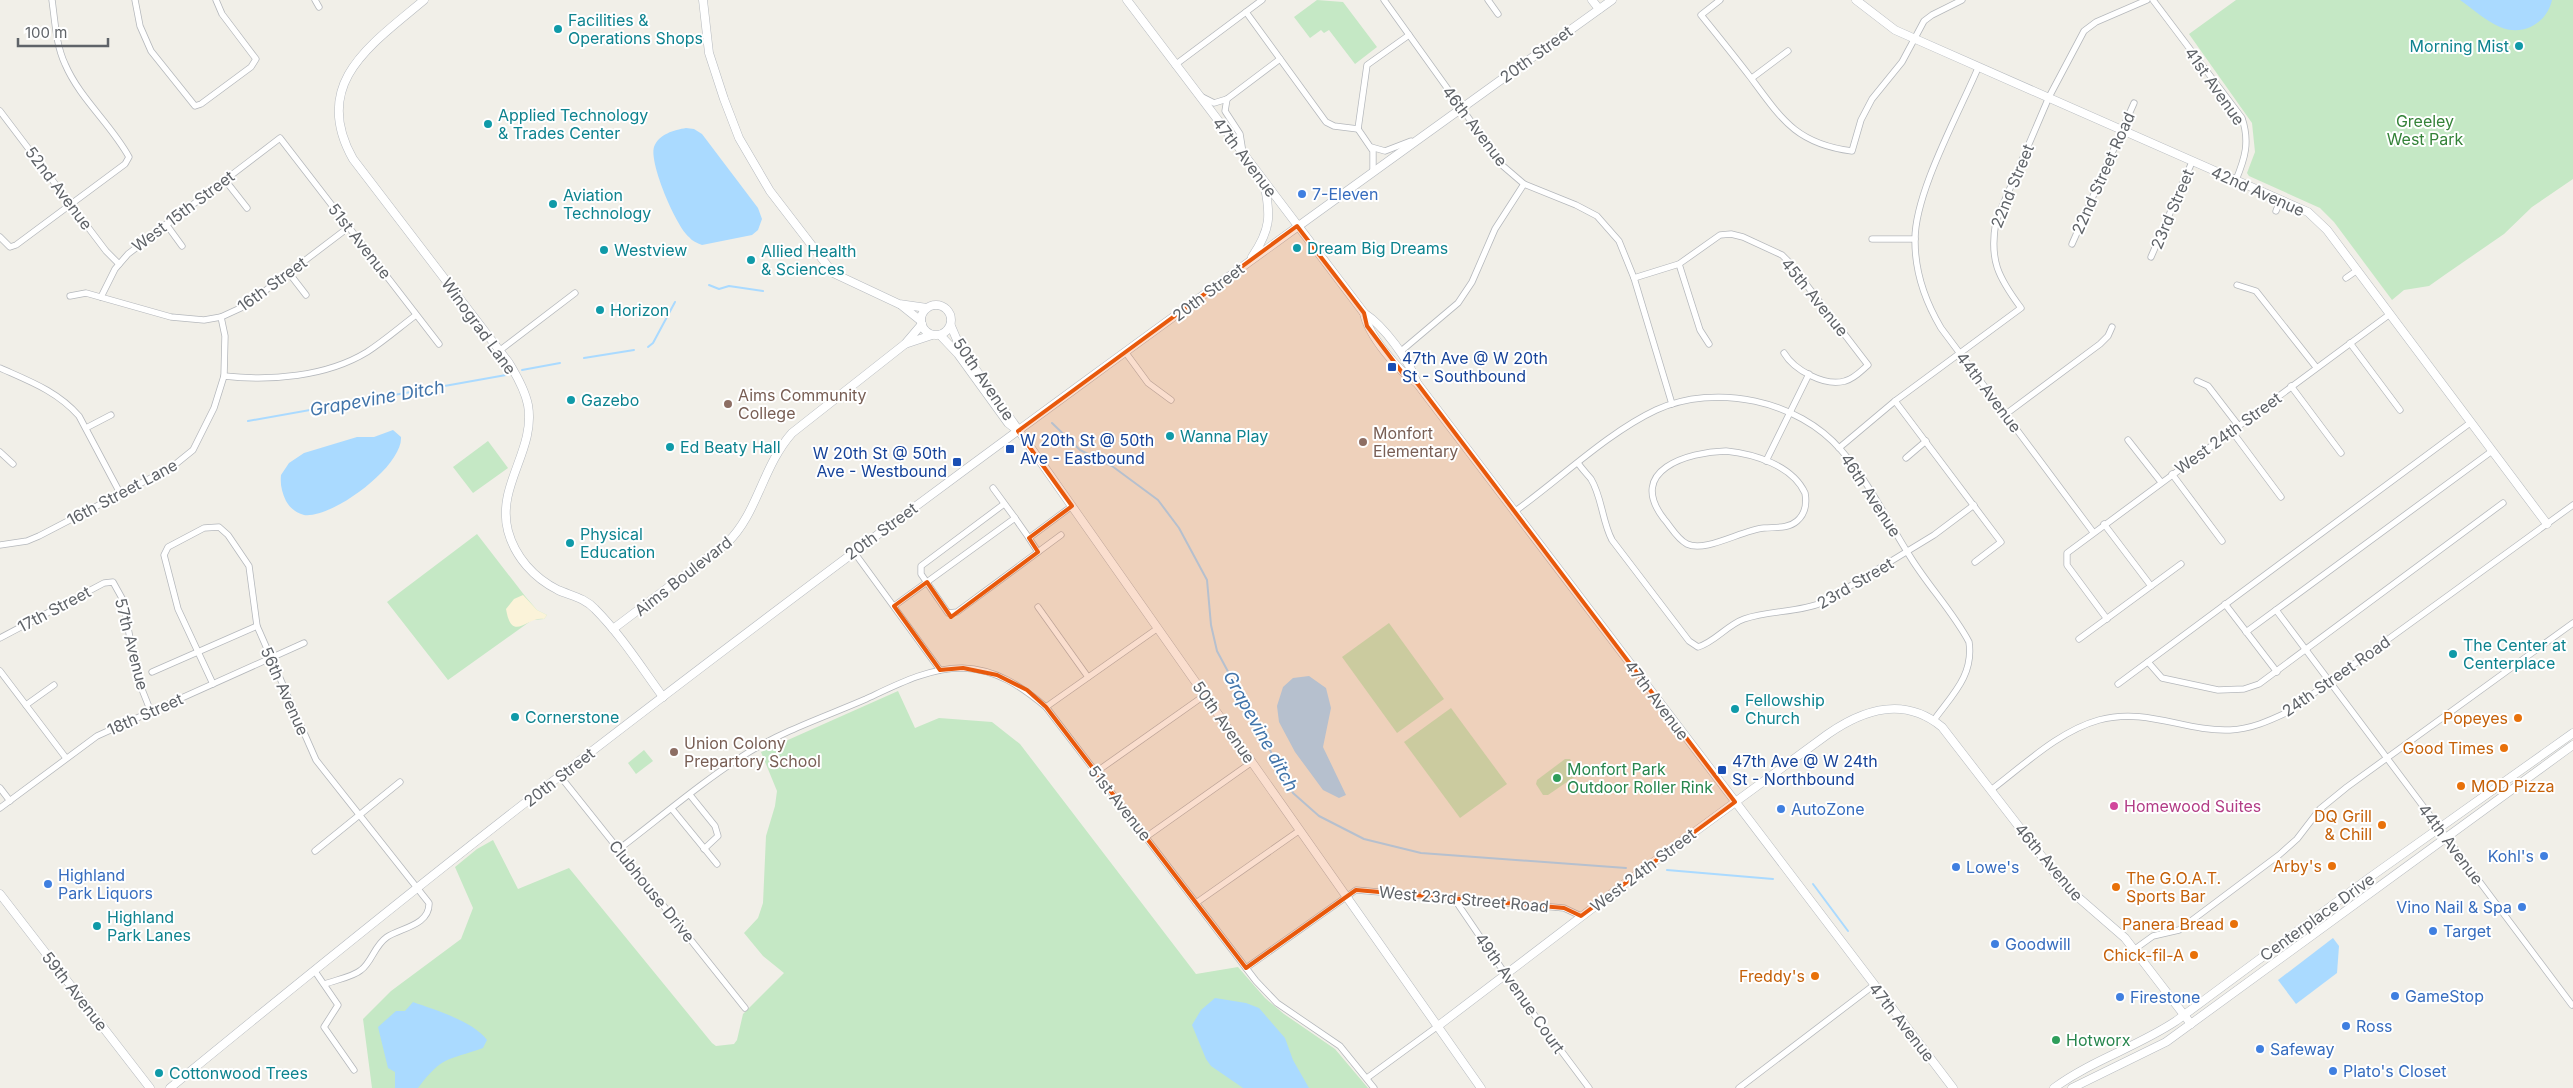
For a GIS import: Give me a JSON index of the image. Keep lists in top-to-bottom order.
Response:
{
  "streets": {
    "street": [
      "20th Street",
      "41st Avenue",
      "46th Avenue",
      "47th Avenue",
      "22nd Street Road",
      "22nd Street",
      "52nd Avenue",
      "42nd Avenue",
      "23rd Street",
      "West 15th Street",
      "51st Avenue",
      "16th Street",
      "45th Avenue",
      "Winograd Lane",
      "50th Avenue",
      "44th Avenue",
      "West 24th Street",
      "16th Street Lane",
      "Aims Boulevard",
      "17th Street",
      "57th Avenue",
      "24th Street Road",
      "56th Avenue",
      "18th Street",
      "Clubhouse Drive",
      "West 23rd Street Road",
      "Centerplace Drive",
      "59th Avenue",
      "49th Avenue Court"
    ]
  },
  "crossings": [
    ["20th Street", "46th Avenue"],
    ["20th Street", "47th Avenue"],
    ["20th Street", "Winograd Lane"],
    ["20th Street", "50th Avenue"],
    ["20th Street", "56th Avenue"],
    ["20th Street", "Clubhouse Drive"],
    ["41st Avenue", "42nd Avenue"],
    ["46th Avenue", "22nd Street"],
    ["46th Avenue", "23rd Street"],
    ["46th Avenue", "West 24th Street"],
    ["46th Avenue", "24th Street Road"],
    ["46th Avenue", "Centerplace Drive"],
    ["47th Avenue", "West 24th Street"],
    ["22nd Street Road", "42nd Avenue"],
    ["22nd Street", "42nd Avenue"],
    ["22nd Street", "44th Avenue"],
    ["52nd Avenue", "West 15th Street"],
    ["42nd Avenue", "23rd Street"],
    ["42nd Avenue", "44th Avenue"],
    ["42nd Avenue", "West 24th Street"],
    ["42nd Avenue", "24th Street Road"],
    ["West 15th Street", "51st Avenue"],
    ["West 15th Street", "16th Street"],
    ["51st Avenue", "16th Street"],
    ["51st Avenue", "West 24th Street"],
    ["51st Avenue", "Clubhouse Drive"],
    ["16th Street", "16th Street Lane"],
    ["Winograd Lane", "Aims Boulevard"],
    ["50th Avenue", "West 24th Street"],
    ["50th Avenue", "Aims Boulevard"],
    ["50th Avenue", "West 23rd Street Road"],
    ["44th Avenue", "West 24th Street"],
    ["44th Avenue", "24th Street Road"],
    ["44th Avenue", "Centerplace Drive"],
    ["West 24th Street", "West 23rd Street Road"],
    ["West 24th Street", "49th Avenue Court"],
    ["17th Street", "57th Avenue"],
    ["57th Avenue", "18th Street"],
    ["56th Avenue", "18th Street"],
    ["West 23rd Street Road", "49th Avenue Court"]
  ],
  "water": ["Grapevine Ditch", "Grapevine ditch"],
  "parks": ["Greeley West Park"],
  "places": {
    "other": [
      "Facilities & Operations Shops",
      "Morning Mist",
      "Applied Technology & Trades Center",
      "7-Eleven",
      "Aviation Technology",
      "Dream Big Dreams",
      "Westview",
      "Allied Health & Sciences",
      "Horizon",
      "Gazebo",
      "Aims Community College",
      "Wanna Play",
      "Monfort Elementary",
      "Ed Beaty Hall",
      "Physical Education",
      "The Center at Centerplace",
      "Fellowship Church",
      "Cornerstone",
      "Popeyes",
      "Good Times",
      "Union Colony Prepartory School",
      "Monfort Park Outdoor Roller Rink",
      "MOD Pizza",
      "Homewood Suites",
      "AutoZone",
      "DQ Grill & Chill",
      "Kohl's",
      "Arby's",
      "Lowe's",
      "Highland Park Liquors",
      "The G.O.A.T. Sports Bar",
      "Vino Nail & Spa",
      "Panera Bread",
      "Highland Park Lanes",
      "Target",
      "Goodwill",
      "Chick-fil-A",
      "Freddy's",
      "GameStop",
      "Firestone",
      "Ross",
      "Hotworx",
      "Safeway",
      "Plato's Closet",
      "Cottonwood Trees"
    ],
    "transit": [
      "47th Ave @ W 20th St - Southbound",
      "W 20th St @ 50th Ave - Eastbound",
      "W 20th St @ 50th Ave - Westbound",
      "47th Ave @ W 24th St - Northbound"
    ]
  },
  "scale_bar": "100 m"
}
